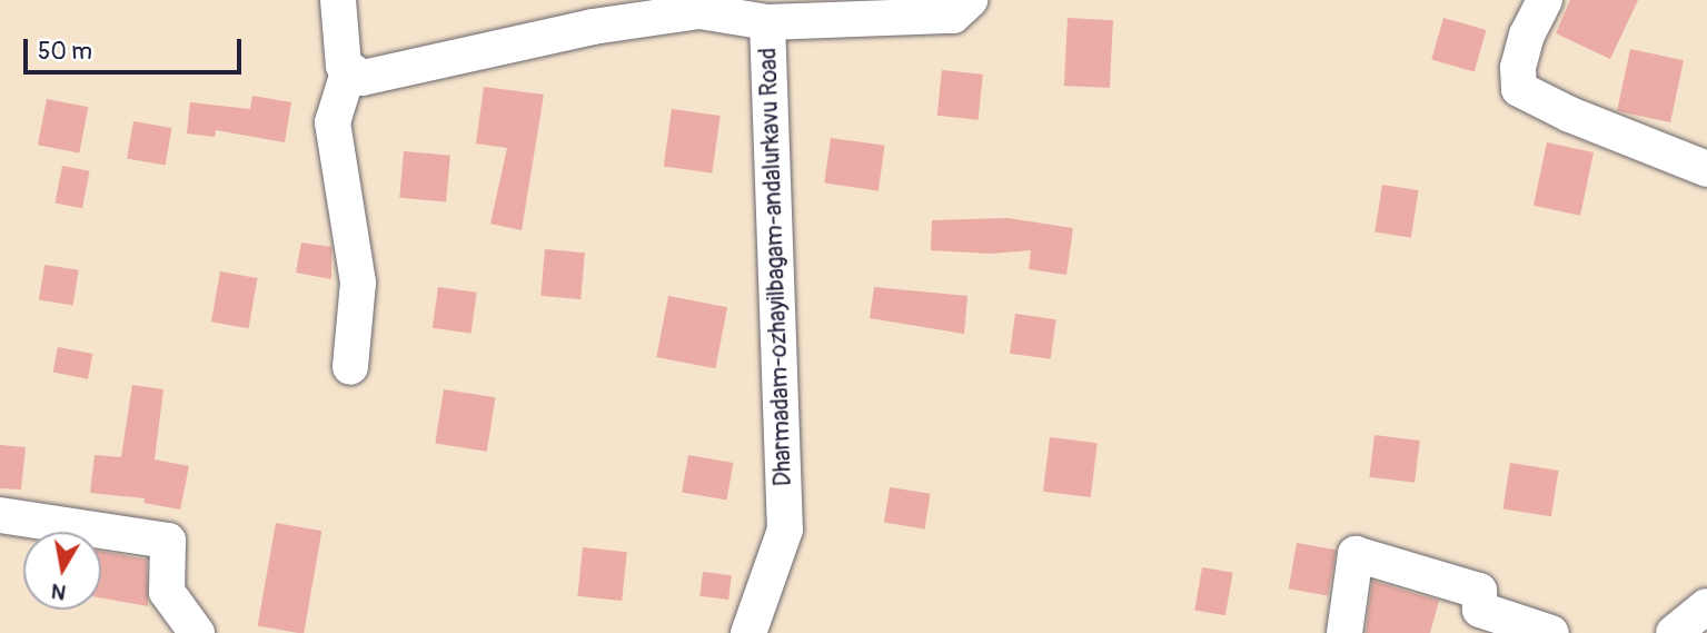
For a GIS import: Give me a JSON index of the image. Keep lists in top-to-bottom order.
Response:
{
  "streets": {
    "street": ["Dharmadam-ozhayilbagam-andalurkavu Road"]
  },
  "scale_bar": "50 m",
  "north": "bottom"
}
